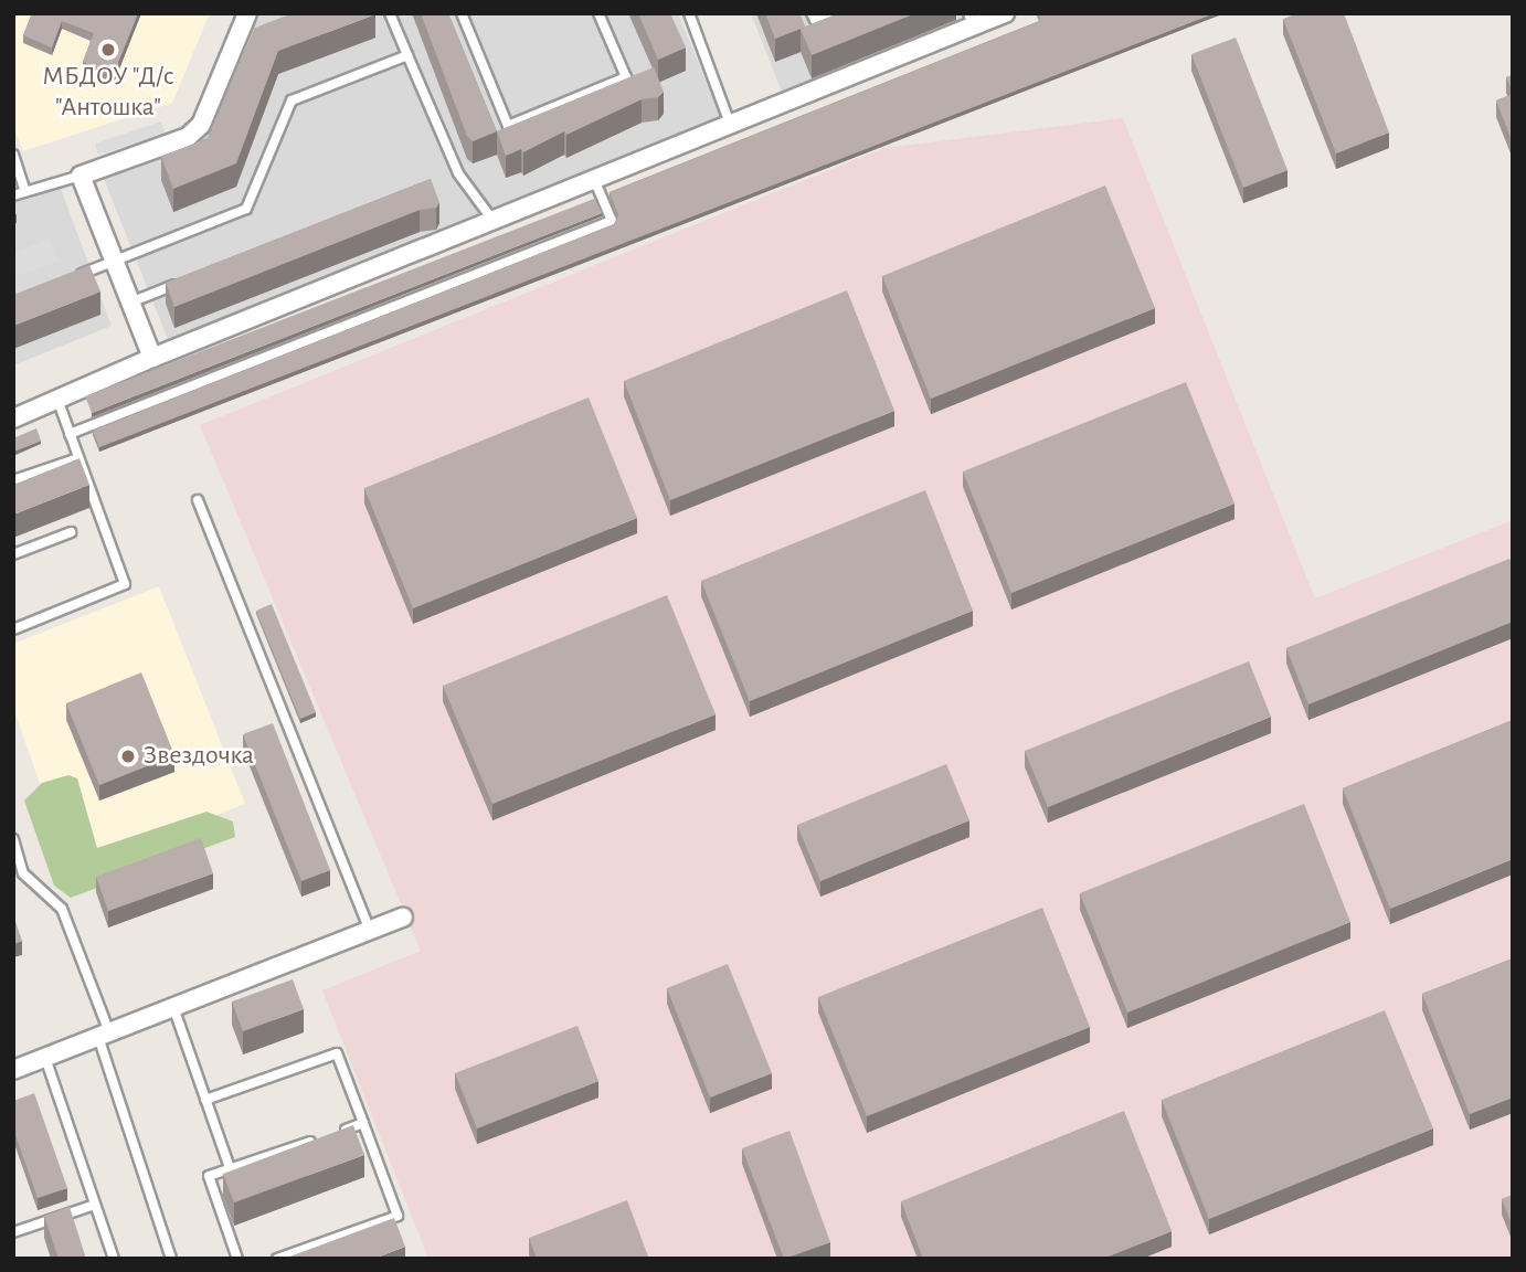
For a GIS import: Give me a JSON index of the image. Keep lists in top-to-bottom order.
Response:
{
  "places": ["МБДОУ \"Д/с \"Антошка\"", "Звездочка"]
}
